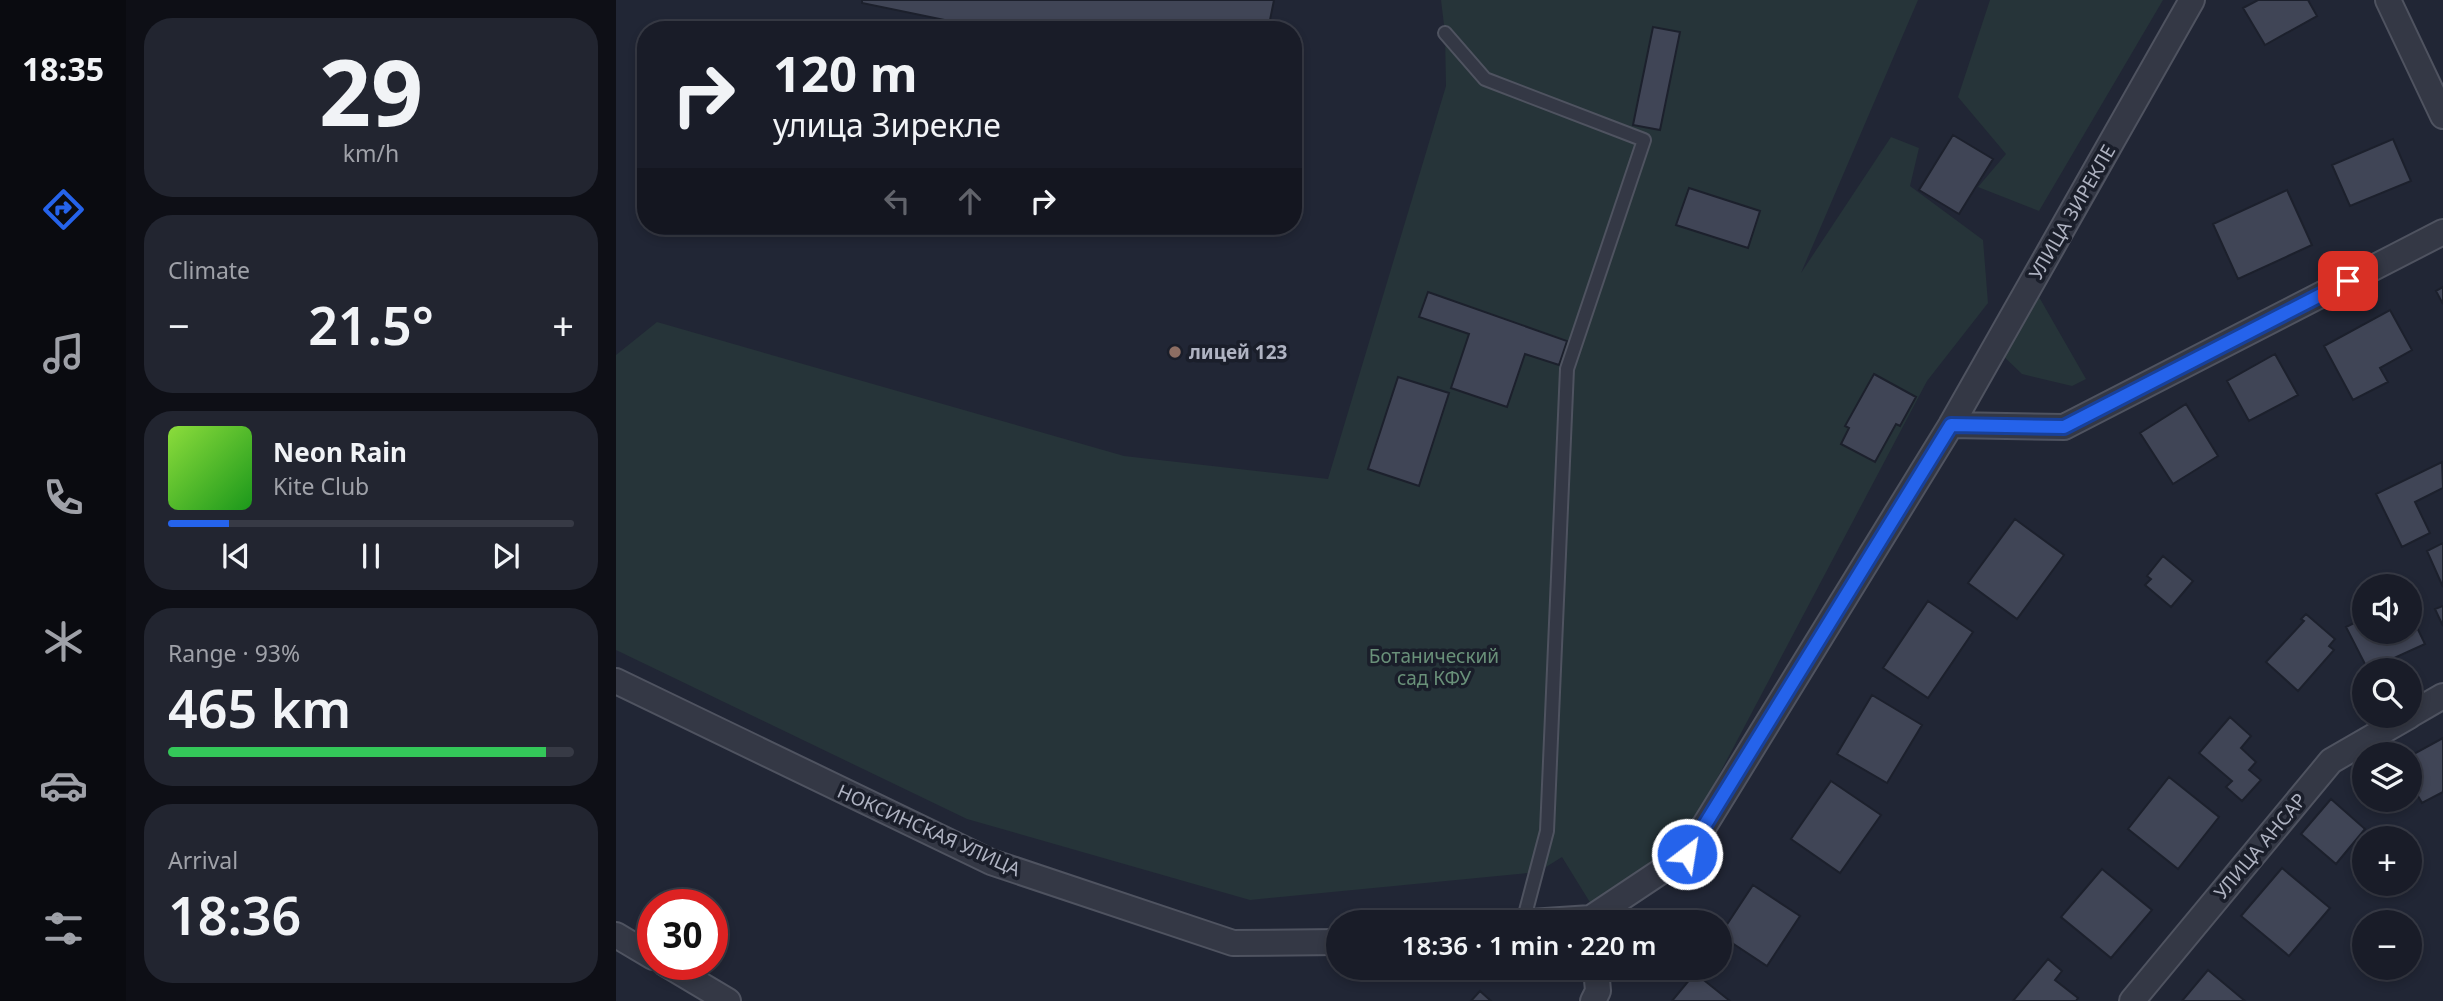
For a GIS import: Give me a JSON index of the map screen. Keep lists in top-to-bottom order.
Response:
{
  "streets": {
    "street": ["УЛИЦА ЗИРЕКЛЕ", "НОКСИНСКАЯ УЛИЦА", "УЛИЦА АНСАР"]
  },
  "parks": ["Ботанический сад КФУ"],
  "places": ["лицей 123"],
  "page": {
    "tabs": "18:35",
    "tile": [
      ["29", "km/h"],
      "Climate",
      ["Range · 93%", "465 km"],
      ["Arrival", "18:36"]
    ],
    "turn": ["120 m", "улица Зирекле"],
    "heat": ["−", "21.5°", "+"],
    "song": ["Neon Rain", "Kite Club"],
    "map_buttons": ["+", "−"],
    "limit": "30",
    "trip": "18:36 · 1 min · 220 m"
  }
}
